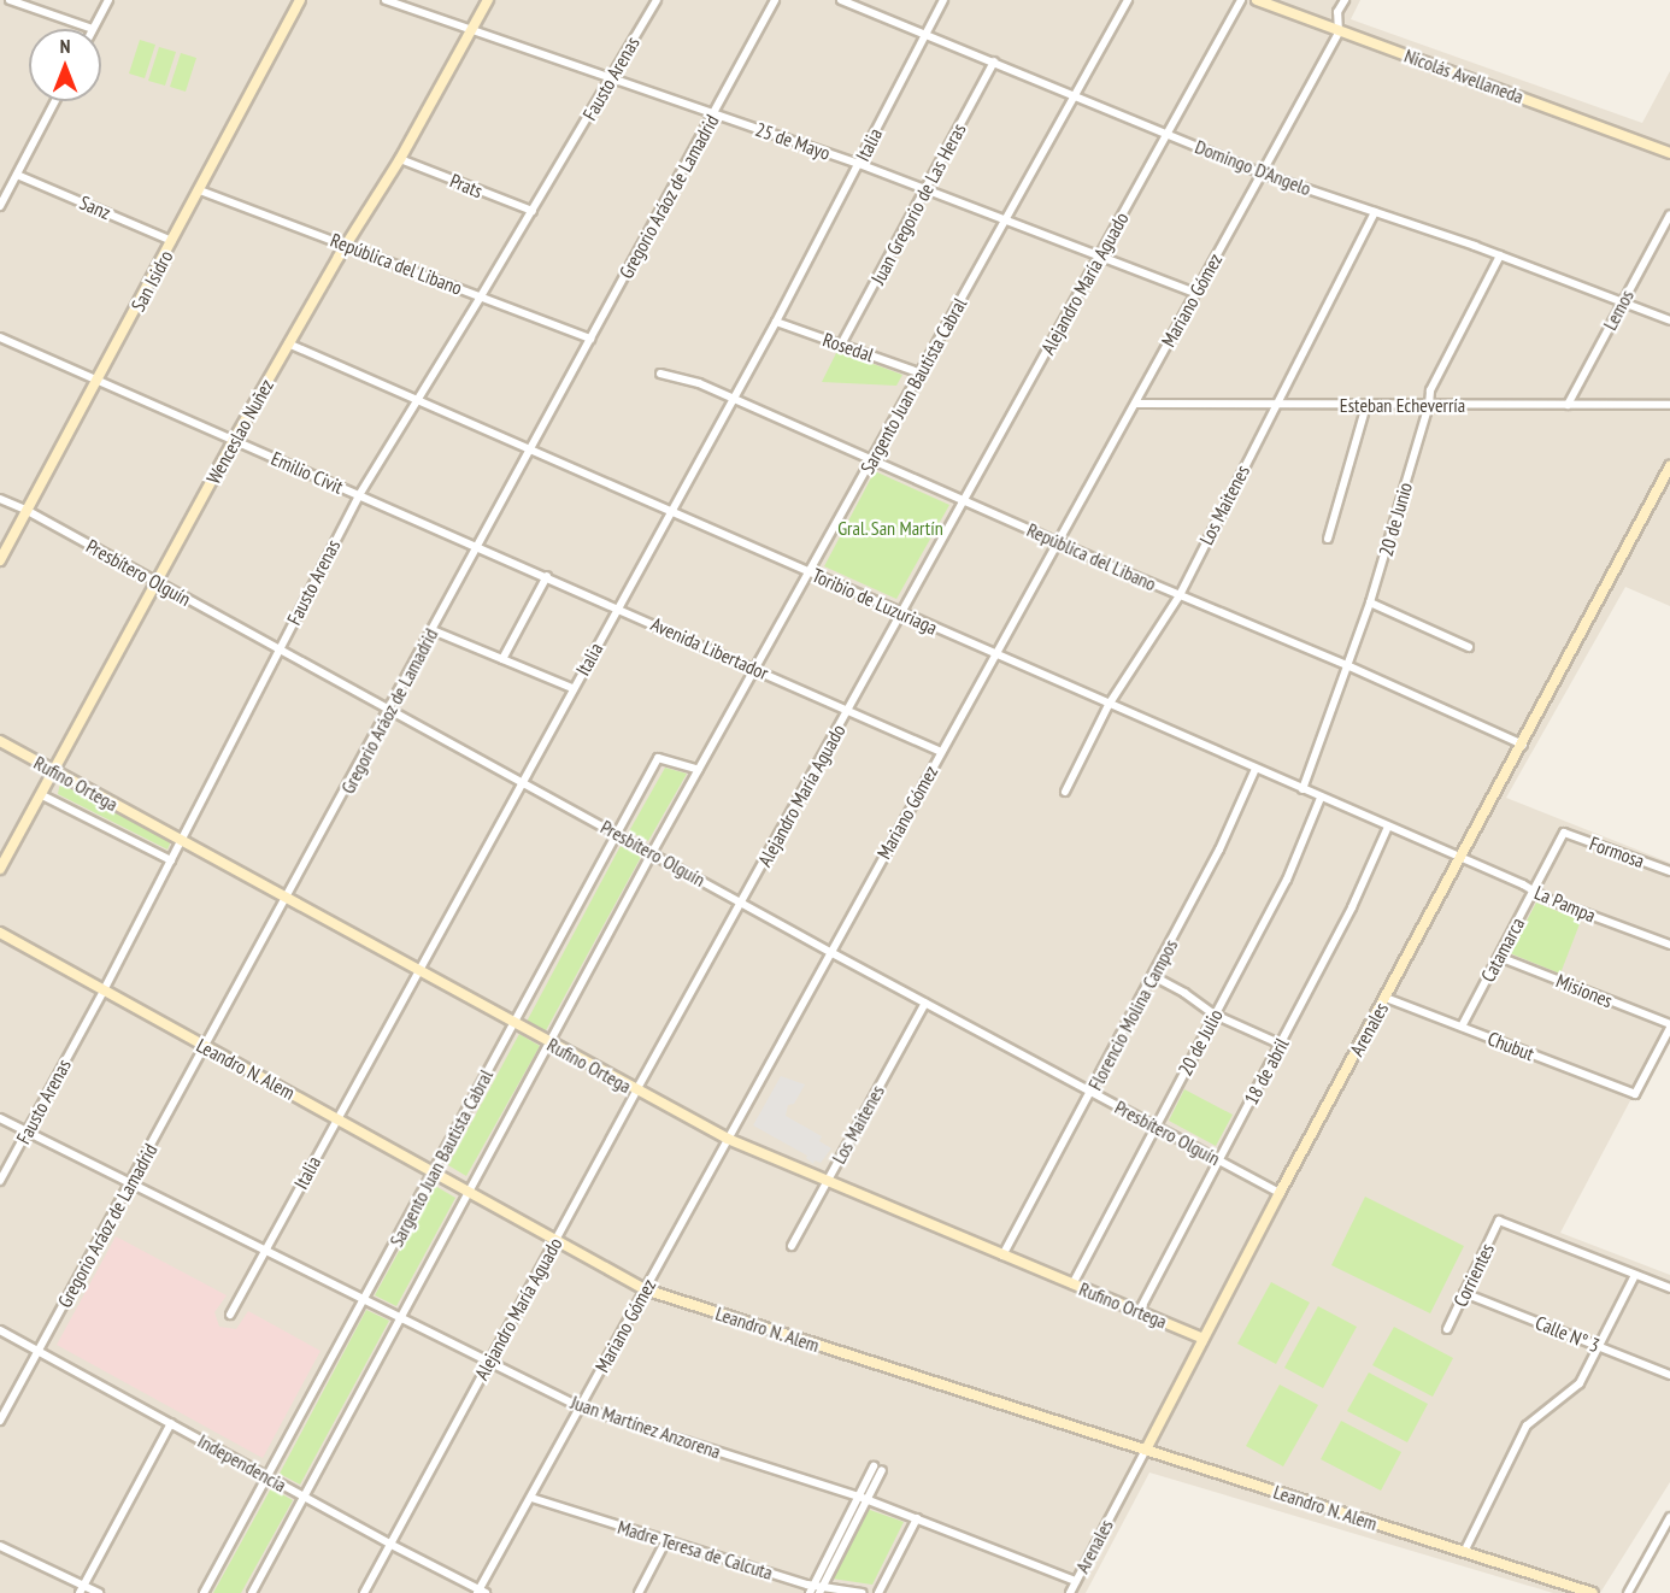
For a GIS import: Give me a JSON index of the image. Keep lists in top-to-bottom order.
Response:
{
  "streets": {
    "street": [
      "Nicolás Avellaneda",
      "Fausto Arenas",
      "25 de Mayo",
      "Italia",
      "Domingo D'Angelo",
      "Prats",
      "Gregorio Aráoz de Lamadrid",
      "Juan Gregorio de Las Heras",
      "Sanz",
      "República del Libano",
      "San Isidro",
      "Alejandro María Aguado",
      "Mariano Gómez",
      "Lemos",
      "Rosedal",
      "Sargento Juan Bautista Cabral",
      "Esteban Echeverría",
      "Wenceslao Nuñez",
      "Emilio Civit",
      "Los Maitenes",
      "20 de Junio",
      "Presbítero Olguín",
      "Toribio de Luzuriaga",
      "Avenida Libertador",
      "Rufino Ortega",
      "Formosa",
      "La Pampa",
      "Catamarca",
      "Misiones",
      "Florencio Molina Campos",
      "Arenales",
      "20 de Julio",
      "Chubut",
      "Leandro N. Alem",
      "18 de abril",
      "Corrientes",
      "Calle N° 3",
      "Juan Martínez Anzorena",
      "Independencia",
      "Madre Teresa de Calcuta"
    ]
  },
  "crossings": [
    ["Nicolás Avellaneda", "Mariano Gómez"],
    ["Fausto Arenas", "25 de Mayo"],
    ["Fausto Arenas", "Prats"],
    ["Fausto Arenas", "República del Libano"],
    ["Fausto Arenas", "Emilio Civit"],
    ["Fausto Arenas", "Presbítero Olguín"],
    ["Fausto Arenas", "Toribio de Luzuriaga"],
    ["Fausto Arenas", "Rufino Ortega"],
    ["Fausto Arenas", "Leandro N. Alem"],
    ["Fausto Arenas", "Juan Martínez Anzorena"],
    ["25 de Mayo", "Italia"],
    ["25 de Mayo", "Gregorio Aráoz de Lamadrid"],
    ["25 de Mayo", "Juan Gregorio de Las Heras"],
    ["25 de Mayo", "Alejandro María Aguado"],
    ["25 de Mayo", "Mariano Gómez"],
    ["25 de Mayo", "Sargento Juan Bautista Cabral"],
    ["25 de Mayo", "Wenceslao Nuñez"],
    ["Italia", "Domingo D'Angelo"],
    ["Italia", "República del Libano"],
    ["Italia", "Rosedal"],
    ["Italia", "Presbítero Olguín"],
    ["Italia", "Toribio de Luzuriaga"],
    ["Italia", "Avenida Libertador"],
    ["Italia", "Rufino Ortega"],
    ["Italia", "Leandro N. Alem"],
    ["Italia", "Juan Martínez Anzorena"],
    ["Domingo D'Angelo", "Juan Gregorio de Las Heras"],
    ["Domingo D'Angelo", "Alejandro María Aguado"],
    ["Domingo D'Angelo", "Mariano Gómez"],
    ["Domingo D'Angelo", "Lemos"],
    ["Domingo D'Angelo", "Sargento Juan Bautista Cabral"],
    ["Domingo D'Angelo", "Los Maitenes"],
    ["Domingo D'Angelo", "20 de Junio"],
    ["Prats", "Wenceslao Nuñez"],
    ["Gregorio Aráoz de Lamadrid", "República del Libano"],
    ["Gregorio Aráoz de Lamadrid", "Emilio Civit"],
    ["Gregorio Aráoz de Lamadrid", "Presbítero Olguín"],
    ["Gregorio Aráoz de Lamadrid", "Toribio de Luzuriaga"],
    ["Gregorio Aráoz de Lamadrid", "Avenida Libertador"],
    ["Gregorio Aráoz de Lamadrid", "Rufino Ortega"],
    ["Gregorio Aráoz de Lamadrid", "Leandro N. Alem"],
    ["Gregorio Aráoz de Lamadrid", "Juan Martínez Anzorena"],
    ["Gregorio Aráoz de Lamadrid", "Independencia"],
    ["Juan Gregorio de Las Heras", "Rosedal"],
    ["Sanz", "San Isidro"],
    ["República del Libano", "San Isidro"],
    ["República del Libano", "Alejandro María Aguado"],
    ["República del Libano", "Mariano Gómez"],
    ["República del Libano", "Sargento Juan Bautista Cabral"],
    ["República del Libano", "Wenceslao Nuñez"],
    ["República del Libano", "Los Maitenes"],
    ["República del Libano", "20 de Junio"],
    ["República del Libano", "Arenales"],
    ["San Isidro", "Emilio Civit"],
    ["San Isidro", "Presbítero Olguín"],
    ["Alejandro María Aguado", "Presbítero Olguín"],
    ["Alejandro María Aguado", "Toribio de Luzuriaga"],
    ["Alejandro María Aguado", "Avenida Libertador"],
    ["Alejandro María Aguado", "Rufino Ortega"],
    ["Alejandro María Aguado", "Leandro N. Alem"],
    ["Alejandro María Aguado", "Juan Martínez Anzorena"],
    ["Alejandro María Aguado", "Independencia"],
    ["Mariano Gómez", "Esteban Echeverría"],
    ["Mariano Gómez", "Presbítero Olguín"],
    ["Mariano Gómez", "Toribio de Luzuriaga"],
    ["Mariano Gómez", "Avenida Libertador"],
    ["Mariano Gómez", "Rufino Ortega"],
    ["Mariano Gómez", "Leandro N. Alem"],
    ["Mariano Gómez", "Juan Martínez Anzorena"],
    ["Mariano Gómez", "Independencia"],
    ["Mariano Gómez", "Madre Teresa de Calcuta"],
    ["Lemos", "Esteban Echeverría"],
    ["Rosedal", "Sargento Juan Bautista Cabral"],
    ["Sargento Juan Bautista Cabral", "Presbítero Olguín"],
    ["Sargento Juan Bautista Cabral", "Toribio de Luzuriaga"],
    ["Sargento Juan Bautista Cabral", "Avenida Libertador"],
    ["Sargento Juan Bautista Cabral", "Rufino Ortega"],
    ["Sargento Juan Bautista Cabral", "Leandro N. Alem"],
    ["Sargento Juan Bautista Cabral", "Juan Martínez Anzorena"],
    ["Sargento Juan Bautista Cabral", "Independencia"],
    ["Esteban Echeverría", "Los Maitenes"],
    ["Esteban Echeverría", "20 de Junio"],
    ["Wenceslao Nuñez", "Emilio Civit"],
    ["Wenceslao Nuñez", "Presbítero Olguín"],
    ["Wenceslao Nuñez", "Toribio de Luzuriaga"],
    ["Wenceslao Nuñez", "Rufino Ortega"],
    ["Emilio Civit", "Avenida Libertador"],
    ["Los Maitenes", "Presbítero Olguín"],
    ["Los Maitenes", "Toribio de Luzuriaga"],
    ["Los Maitenes", "Rufino Ortega"],
    ["20 de Junio", "Toribio de Luzuriaga"],
    ["Presbítero Olguín", "Florencio Molina Campos"],
    ["Presbítero Olguín", "Arenales"],
    ["Presbítero Olguín", "20 de Julio"],
    ["Presbítero Olguín", "18 de abril"],
    ["Toribio de Luzuriaga", "La Pampa"],
    ["Toribio de Luzuriaga", "Florencio Molina Campos"],
    ["Toribio de Luzuriaga", "Arenales"],
    ["Toribio de Luzuriaga", "20 de Julio"],
    ["Toribio de Luzuriaga", "18 de abril"],
    ["Rufino Ortega", "Florencio Molina Campos"],
    ["Rufino Ortega", "Arenales"],
    ["Rufino Ortega", "20 de Julio"],
    ["Rufino Ortega", "18 de abril"],
    ["Formosa", "Catamarca"],
    ["La Pampa", "Catamarca"],
    ["La Pampa", "Arenales"],
    ["Catamarca", "Misiones"],
    ["Catamarca", "Chubut"],
    ["Misiones", "Chubut"],
    ["Arenales", "Chubut"],
    ["Arenales", "Leandro N. Alem"],
    ["Arenales", "Juan Martínez Anzorena"],
    ["Corrientes", "Calle N° 3"]
  ],
  "parks": ["Gral. San Martín"],
  "north": "top"
}
